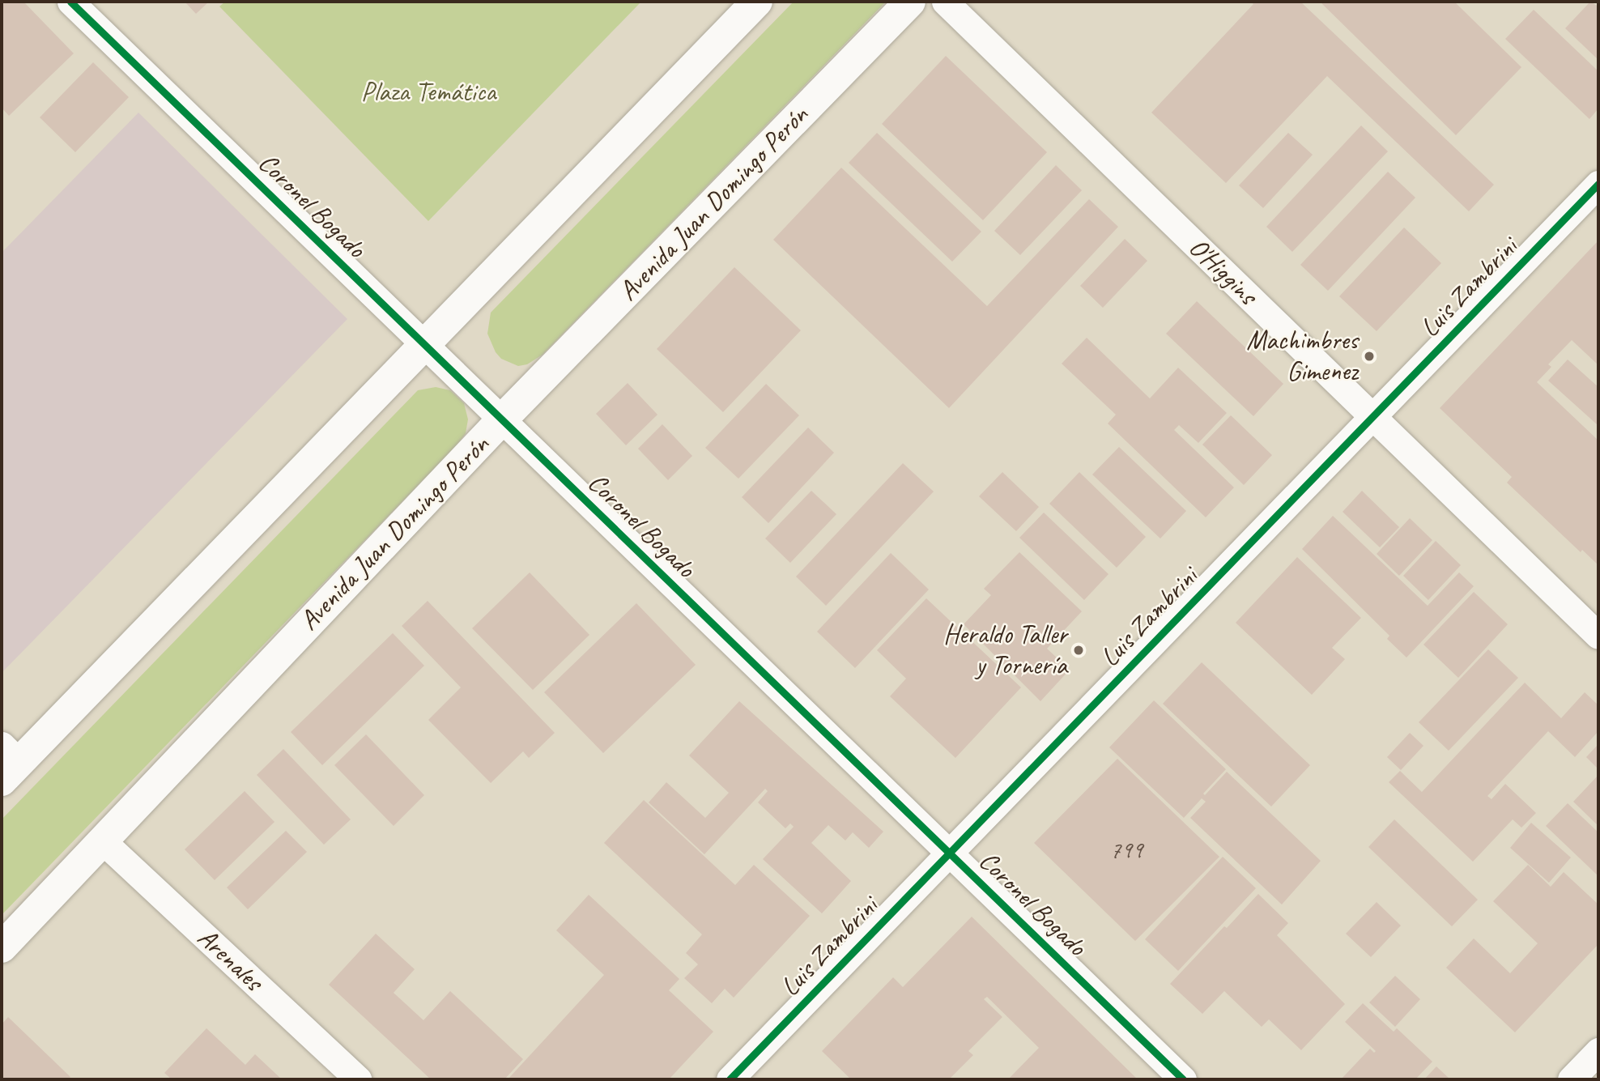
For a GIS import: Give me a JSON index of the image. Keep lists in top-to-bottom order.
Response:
{
  "streets": {
    "main road": ["Avenida Juan Domingo Perón"],
    "street": [
      "Coronel Bogado",
      "O'Higgins",
      "Luis Zambrini",
      "Arenales"
    ]
  },
  "crossings": [
    ["Avenida Juan Domingo Perón", "Coronel Bogado"],
    ["Avenida Juan Domingo Perón", "Arenales"],
    ["Coronel Bogado", "Luis Zambrini"],
    ["O'Higgins", "Luis Zambrini"]
  ],
  "parks": ["Plaza Temática"],
  "places": ["Machimbres Gimenez", "Heraldo Taller y Tornería"],
  "house_numbers": ["799"]
}
